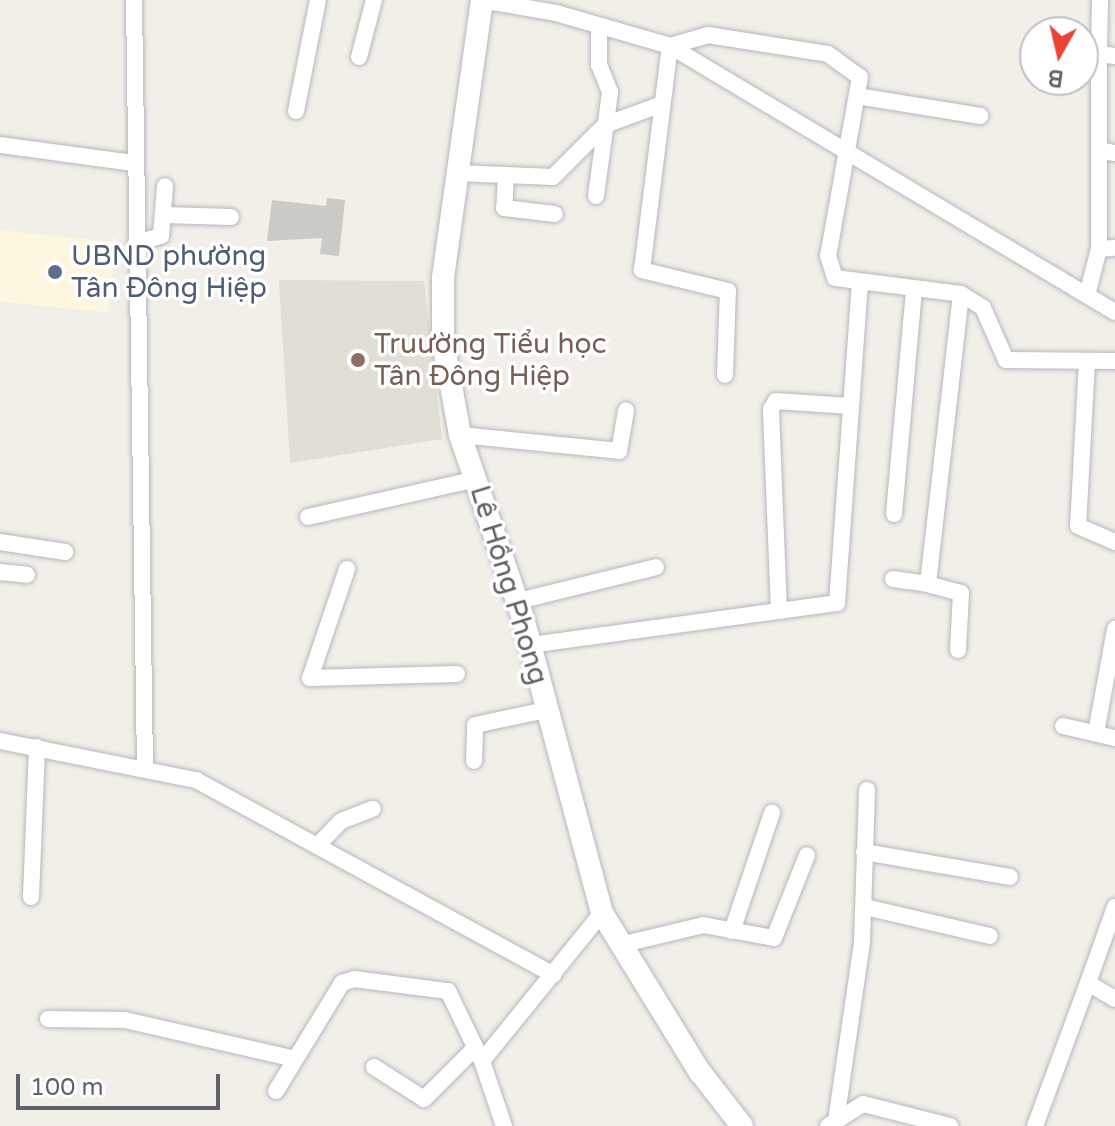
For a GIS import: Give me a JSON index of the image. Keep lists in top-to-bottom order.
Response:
{
  "streets": {
    "main road": ["Lê Hồng Phong"]
  },
  "places": ["UBND phường Tân Đông Hiệp", "Truường Tiểu học Tân Đông Hiệp"],
  "scale_bar": "100 m",
  "north": "bottom"
}
